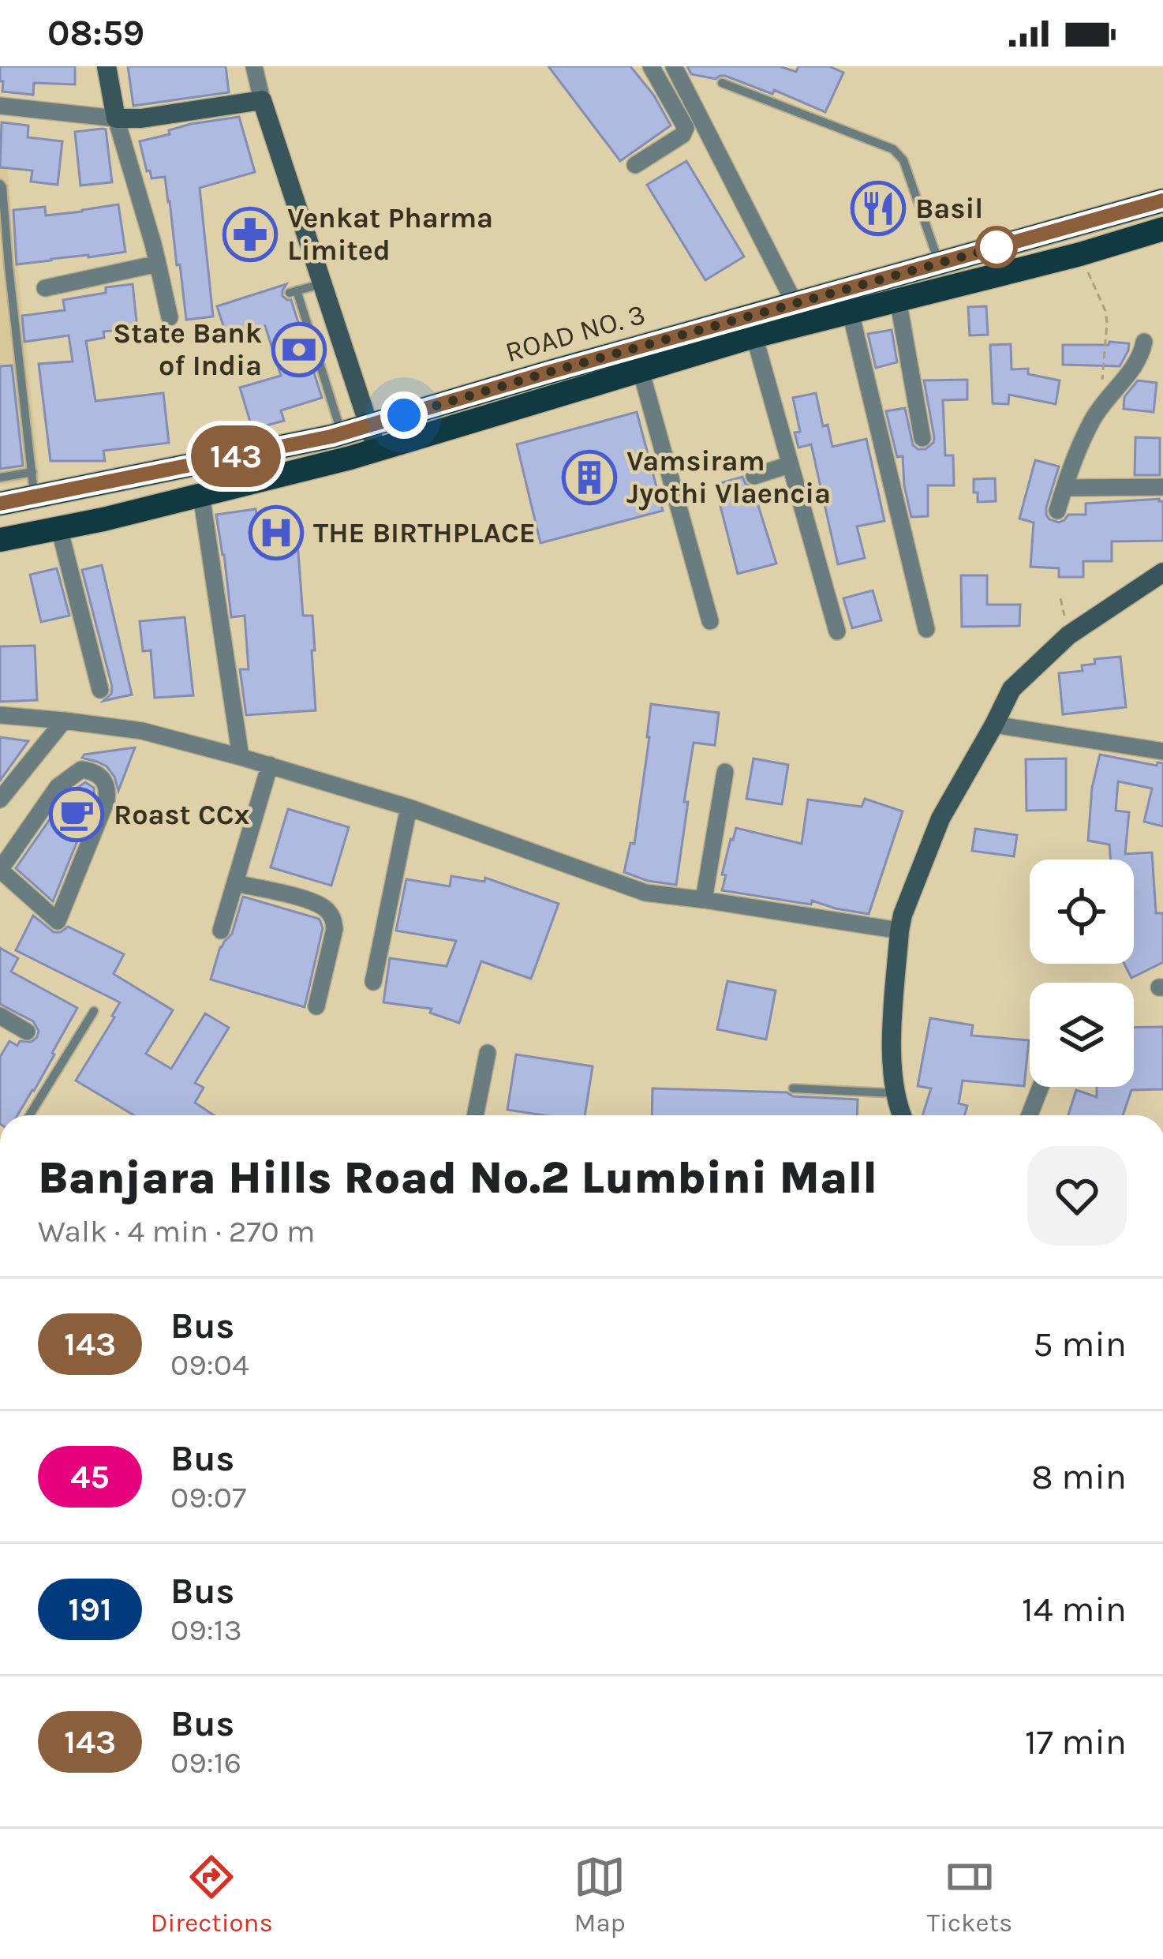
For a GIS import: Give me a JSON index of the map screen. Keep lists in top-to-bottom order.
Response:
{
  "streets": {
    "main road": ["ROAD NO. 3"]
  },
  "places": {
    "restaurant": ["Basil"],
    "pharmacy": ["Venkat Pharma Limited"],
    "bank": ["State Bank of India"],
    "building": ["Vamsiram Jyothi Vlaencia"],
    "hospital": ["THE BIRTHPLACE"],
    "cafe": ["Roast CCx"]
  },
  "lines": ["bus line 143"],
  "page": {
    "status": "08:59",
    "on_map": "143",
    "heading": ["Banjara Hills Road No.2 Lumbini Mall", "Walk · 4 min · 270 m"],
    "list": [
      {
        "mark": "143",
        "name": "Bus",
        "note": "09:04",
        "value": "5 min"
      },
      {
        "mark": "45",
        "name": "Bus",
        "note": "09:07",
        "value": "8 min"
      },
      {
        "mark": "191",
        "name": "Bus",
        "note": "09:13",
        "value": "14 min"
      },
      {
        "mark": "143",
        "name": "Bus",
        "note": "09:16",
        "value": "17 min"
      }
    ],
    "tabs": ["Directions", "Map", "Tickets"]
  }
}
